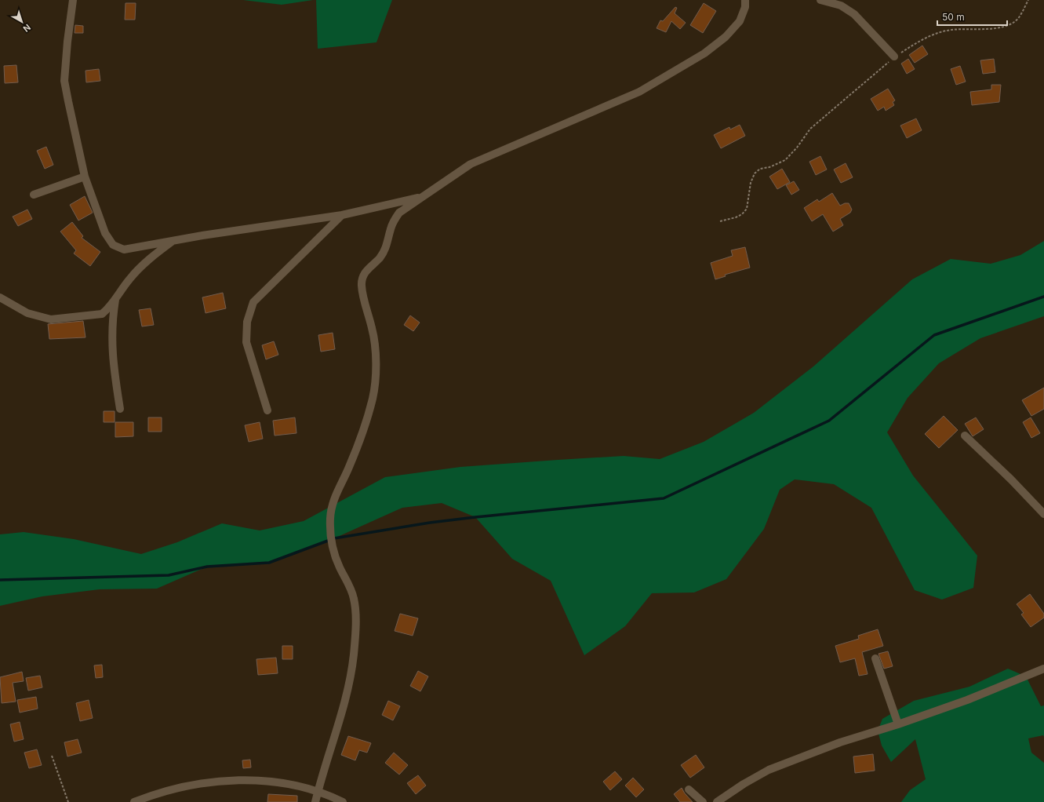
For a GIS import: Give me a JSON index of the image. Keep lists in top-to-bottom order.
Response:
{
  "scale_bar": "50 m",
  "north": "bottom right"
}
